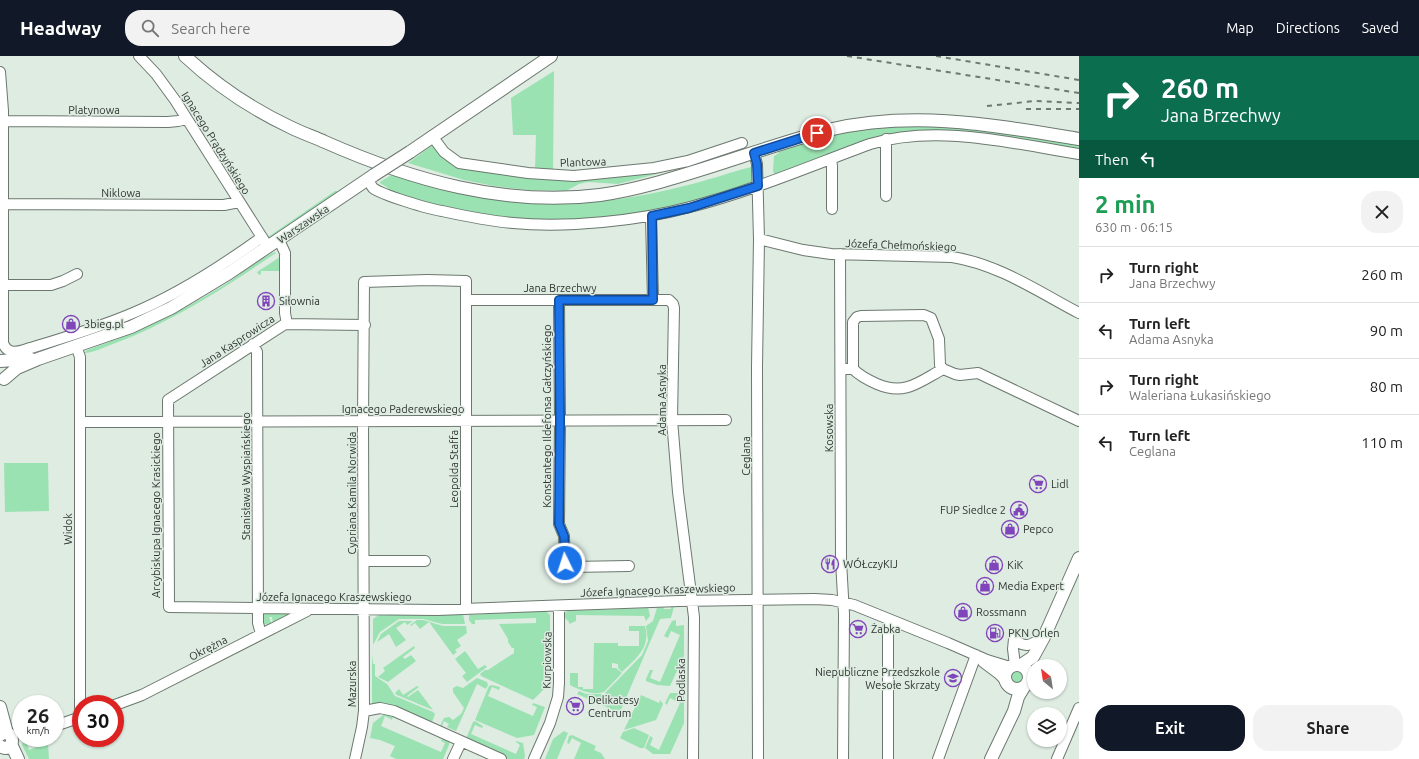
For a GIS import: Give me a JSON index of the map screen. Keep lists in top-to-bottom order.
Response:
{
  "streets": {
    "main road": ["Warszawska"],
    "street": [
      "Platynowa",
      "Ignacego Prądzyńskiego",
      "Plantowa",
      "Niklowa",
      "Józefa Chełmońskiego",
      "Jana Brzechwy",
      "Jana Kasprowicza",
      "Adama Asnyka",
      "Ignacego Paderewskiego",
      "Konstantego Ildefonsa Gałczyńskiego",
      "Kosowska",
      "Ceglana",
      "Leopolda Staffa",
      "Stanisława Wyspiańskiego",
      "Cypriana Kamila Norwida",
      "Arcybiskupa Ignacego Krasickiego",
      "Widok",
      "Józefa Ignacego Kraszewskiego",
      "Okrężna",
      "Kurpiowska",
      "Podlaska",
      "Mazurska"
    ]
  },
  "crossings": [
    ["Platynowa", "Ignacego Prądzyńskiego"],
    ["Ignacego Prądzyńskiego", "Niklowa"],
    ["Ignacego Prądzyńskiego", "Warszawska"],
    ["Plantowa", "Warszawska"],
    ["Warszawska", "Jana Kasprowicza"],
    ["Warszawska", "Widok"],
    ["Józefa Chełmońskiego", "Kosowska"],
    ["Józefa Chełmońskiego", "Ceglana"],
    ["Jana Brzechwy", "Adama Asnyka"],
    ["Jana Brzechwy", "Konstantego Ildefonsa Gałczyńskiego"],
    ["Jana Brzechwy", "Leopolda Staffa"],
    ["Jana Kasprowicza", "Ignacego Paderewskiego"],
    ["Jana Kasprowicza", "Stanisława Wyspiańskiego"],
    ["Jana Kasprowicza", "Arcybiskupa Ignacego Krasickiego"],
    ["Adama Asnyka", "Ignacego Paderewskiego"],
    ["Adama Asnyka", "Józefa Ignacego Kraszewskiego"],
    ["Adama Asnyka", "Podlaska"],
    ["Ignacego Paderewskiego", "Konstantego Ildefonsa Gałczyńskiego"],
    ["Ignacego Paderewskiego", "Leopolda Staffa"],
    ["Ignacego Paderewskiego", "Stanisława Wyspiańskiego"],
    ["Ignacego Paderewskiego", "Cypriana Kamila Norwida"],
    ["Ignacego Paderewskiego", "Arcybiskupa Ignacego Krasickiego"],
    ["Ignacego Paderewskiego", "Widok"],
    ["Kosowska", "Józefa Ignacego Kraszewskiego"],
    ["Ceglana", "Józefa Ignacego Kraszewskiego"],
    ["Leopolda Staffa", "Cypriana Kamila Norwida"],
    ["Leopolda Staffa", "Józefa Ignacego Kraszewskiego"],
    ["Stanisława Wyspiańskiego", "Józefa Ignacego Kraszewskiego"],
    ["Stanisława Wyspiańskiego", "Okrężna"],
    ["Cypriana Kamila Norwida", "Józefa Ignacego Kraszewskiego"],
    ["Cypriana Kamila Norwida", "Mazurska"],
    ["Arcybiskupa Ignacego Krasickiego", "Józefa Ignacego Kraszewskiego"],
    ["Józefa Ignacego Kraszewskiego", "Okrężna"],
    ["Józefa Ignacego Kraszewskiego", "Kurpiowska"],
    ["Józefa Ignacego Kraszewskiego", "Podlaska"],
    ["Józefa Ignacego Kraszewskiego", "Mazurska"]
  ],
  "places": {
    "building": ["Siłownia"],
    "shop": [
      "3bieg.pl",
      "Pepco",
      "KiK",
      "Media Expert",
      "Rossmann"
    ],
    "supermarket": ["Lidl", "Żabka", "Delikatesy Centrum"],
    "public building": ["FUP Siedlce 2"],
    "restaurant": ["WÓŁczyKIJ"],
    "fuel station": ["PKN Orlen"],
    "school or university": ["Niepubliczne Przedszkole Wesołe Skrzaty"]
  },
  "north": "top left",
  "page": {
    "header": "Headway",
    "search": "Search here",
    "nav": ["Map", "Directions", "Saved"],
    "turn": ["260 m", "Jana Brzechwy"],
    "then": "Then",
    "heading": ["2 min", "630 m · 06:15"],
    "list": [
      {
        "name": "Turn right",
        "note": "Jana Brzechwy",
        "value": "260 m"
      },
      {
        "name": "Turn left",
        "note": "Adama Asnyka",
        "value": "90 m"
      },
      {
        "name": "Turn right",
        "note": "Waleriana Łukasińskiego",
        "value": "80 m"
      },
      {
        "name": "Turn left",
        "note": "Ceglana",
        "value": "110 m"
      }
    ],
    "speed": "26 km/h",
    "limit": "30",
    "buttons": ["Exit", "Share"]
  }
}
